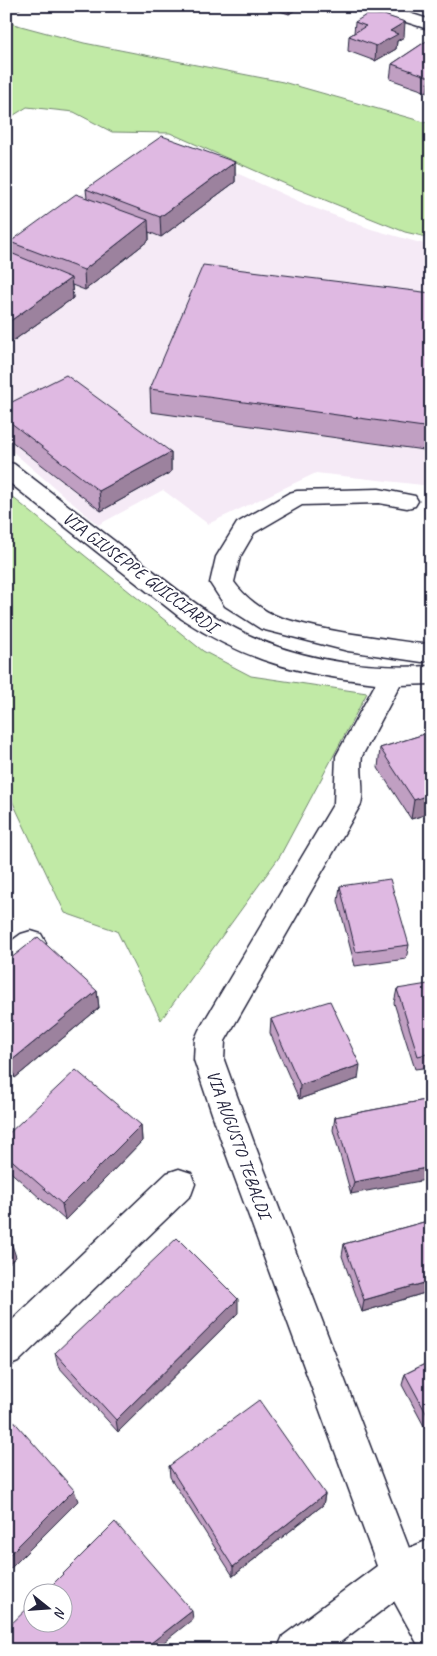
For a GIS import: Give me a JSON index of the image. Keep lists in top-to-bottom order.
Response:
{
  "streets": {
    "street": ["VIA GIUSEPPE GUICCIARDI", "VIA AUGUSTO TEBALDI"]
  },
  "crossings": [
    ["VIA GIUSEPPE GUICCIARDI", "VIA AUGUSTO TEBALDI"]
  ],
  "north": "right"
}
